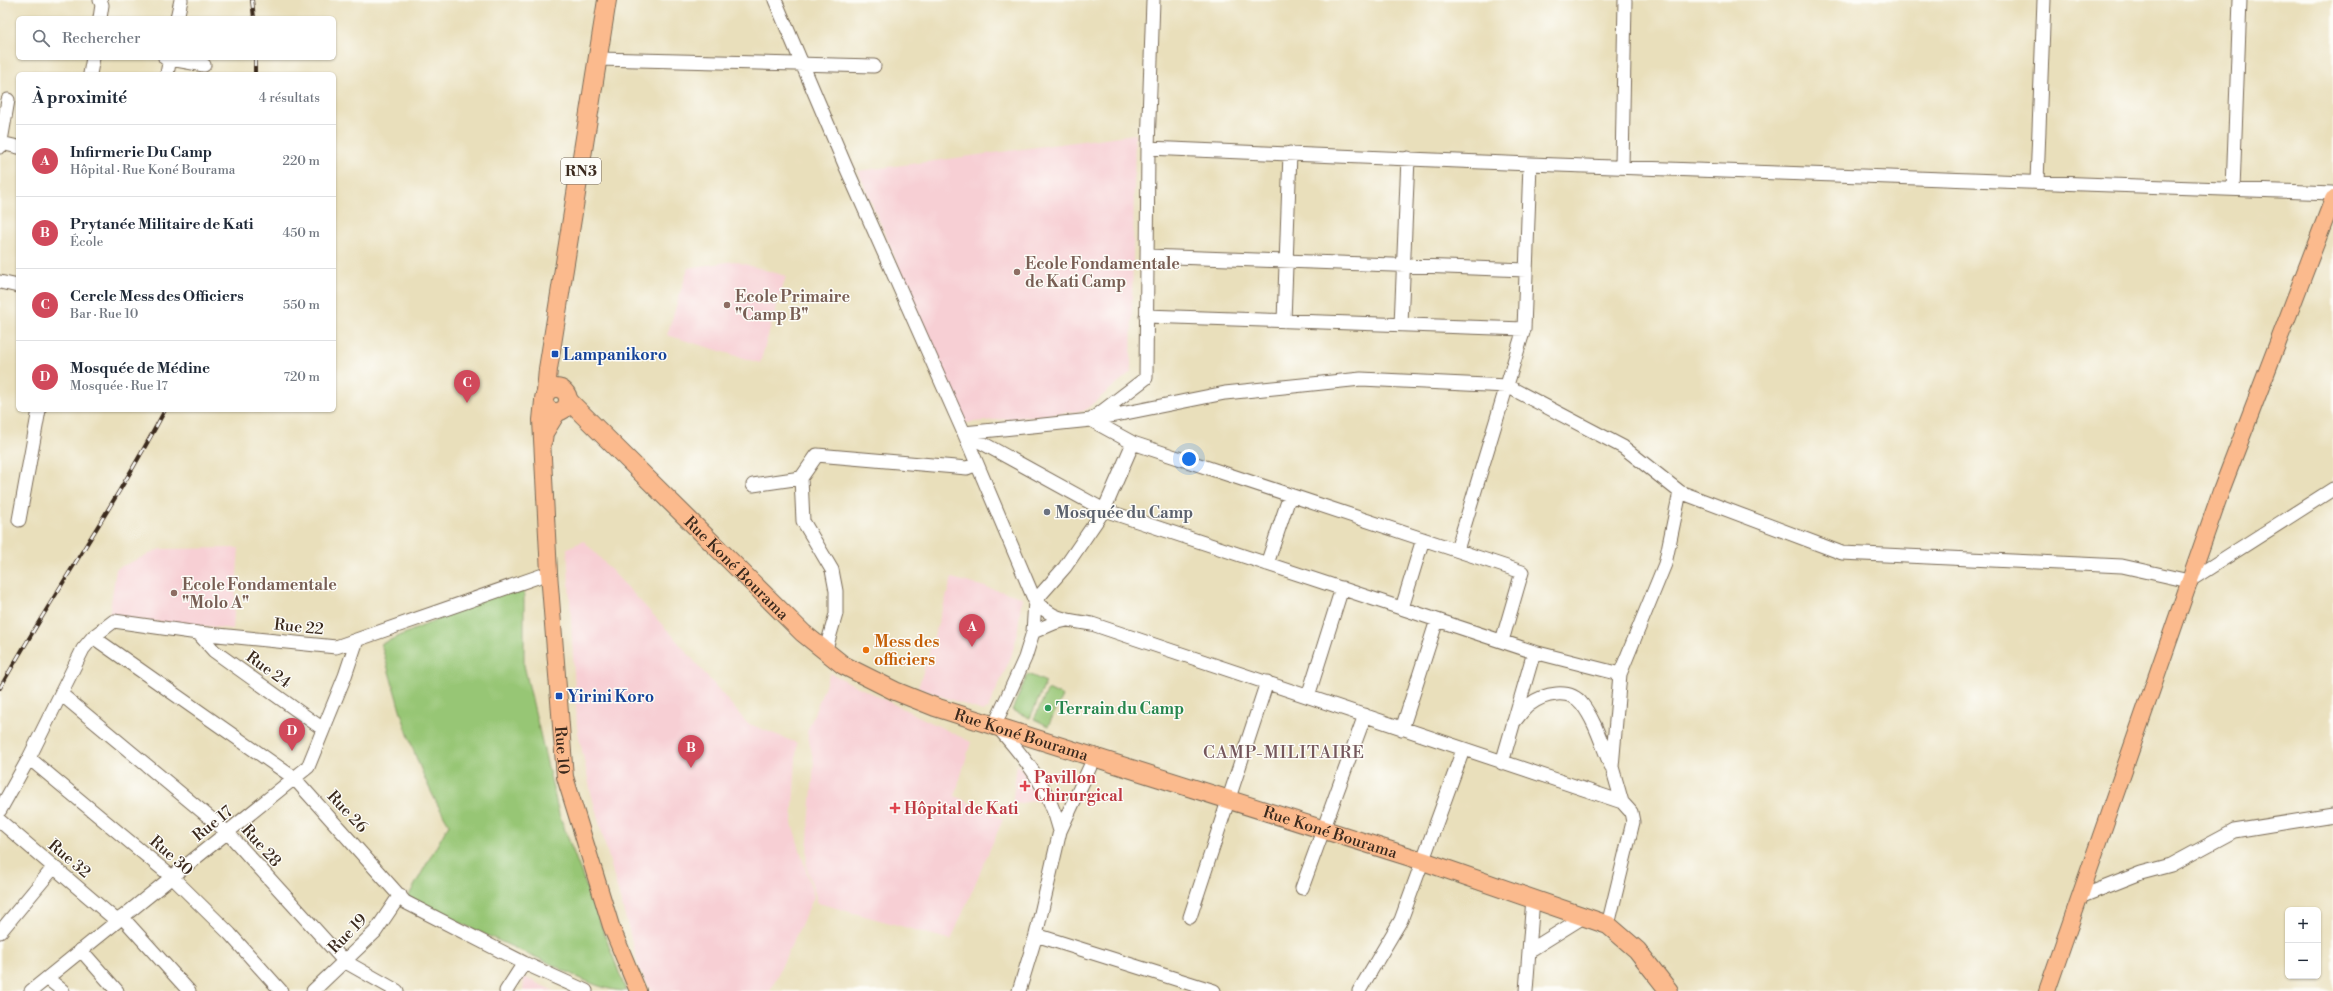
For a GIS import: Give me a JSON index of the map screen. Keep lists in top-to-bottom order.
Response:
{
  "streets": {
    "highway": ["RN3", "Rue Koné Bourama"],
    "main road": ["Rue 10"],
    "street": [
      "Rue 22",
      "Rue 24",
      "Rue 26",
      "Rue 17",
      "Rue 28",
      "Rue 30",
      "Rue 32",
      "Rue 19"
    ]
  },
  "crossings": [
    ["Rue Koné Bourama", "Rue 10"],
    ["Rue 22", "Rue 24"],
    ["Rue 22", "Rue 10"],
    ["Rue 22", "Rue 26"],
    ["Rue 22", "Rue 17"],
    ["Rue 22", "Rue 28"],
    ["Rue 22", "Rue 30"],
    ["Rue 24", "Rue 17"],
    ["Rue 26", "Rue 17"],
    ["Rue 26", "Rue 19"],
    ["Rue 17", "Rue 28"],
    ["Rue 17", "Rue 30"],
    ["Rue 17", "Rue 32"],
    ["Rue 28", "Rue 19"]
  ],
  "districts": ["CAMP-MILITAIRE"],
  "places": {
    "other": [
      "Ecole Fondamentale de Kati Camp",
      "Ecole Primaire \"Camp B\"",
      "Mosquée du Camp",
      "Ecole Fondamentale \"Molo A\"",
      "Mess des officiers",
      "Terrain du Camp"
    ],
    "transit": ["Lampanikoro", "Yirini Koro"],
    "health": ["Pavillon Chirurgical", "Hôpital de Kati"]
  },
  "page": {
    "search": "Rechercher",
    "heading": ["À proximité", "4 résultats"],
    "list": [
      {
        "mark": "A",
        "name": "Infirmerie Du Camp",
        "note": "Hôpital · Rue Koné Bourama",
        "value": "220 m"
      },
      {
        "mark": "B",
        "name": "Prytanée Militaire de Kati",
        "note": "École",
        "value": "450 m"
      },
      {
        "mark": "C",
        "name": "Cercle Mess des Officiers",
        "note": "Bar · Rue 10",
        "value": "550 m"
      },
      {
        "mark": "D",
        "name": "Mosquée de Médine",
        "note": "Mosquée · Rue 17",
        "value": "720 m"
      }
    ],
    "pins": [
      "C",
      "A",
      "D",
      "B"
    ],
    "map_buttons": ["+", "−"]
  }
}
